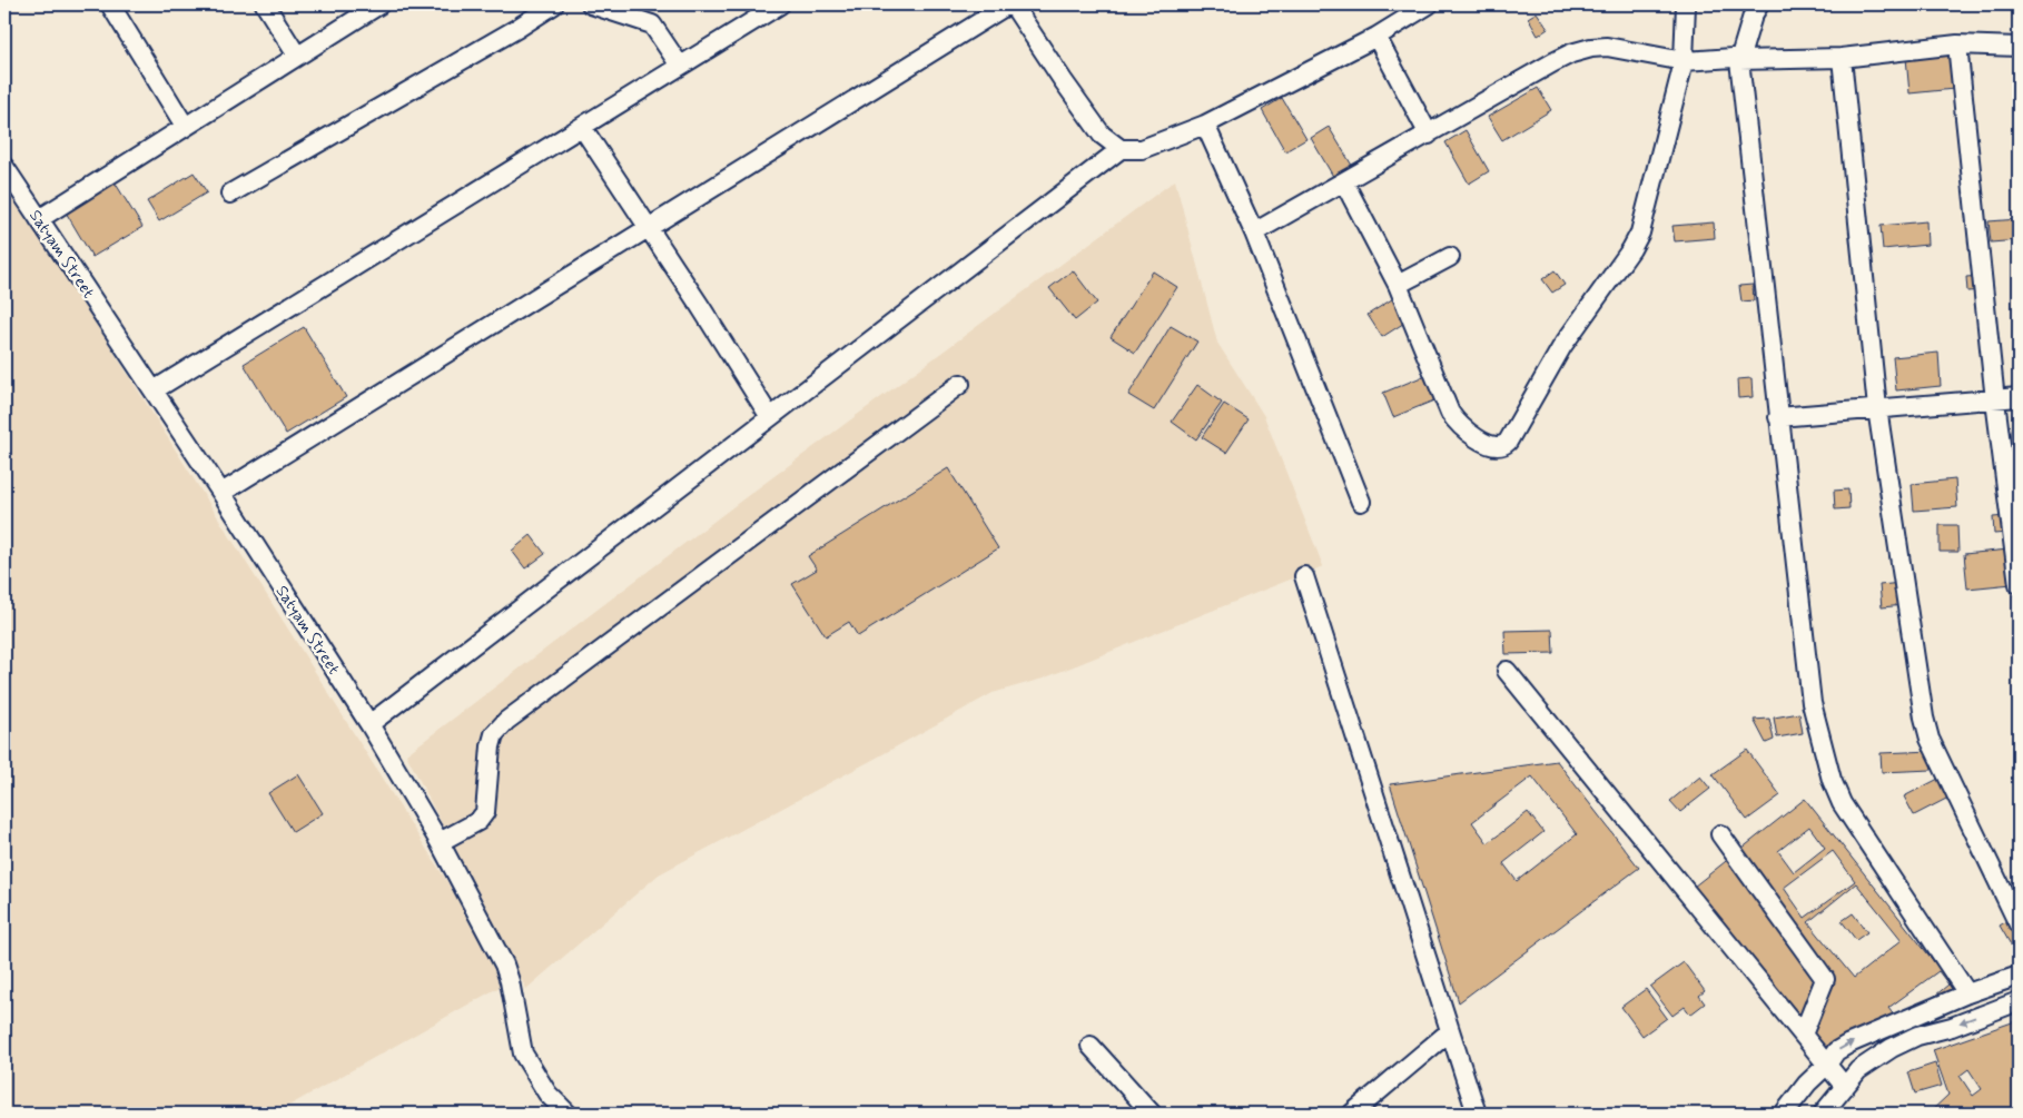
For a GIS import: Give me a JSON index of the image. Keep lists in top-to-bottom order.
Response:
{
  "streets": {
    "street": ["Satyam Street"]
  }
}
